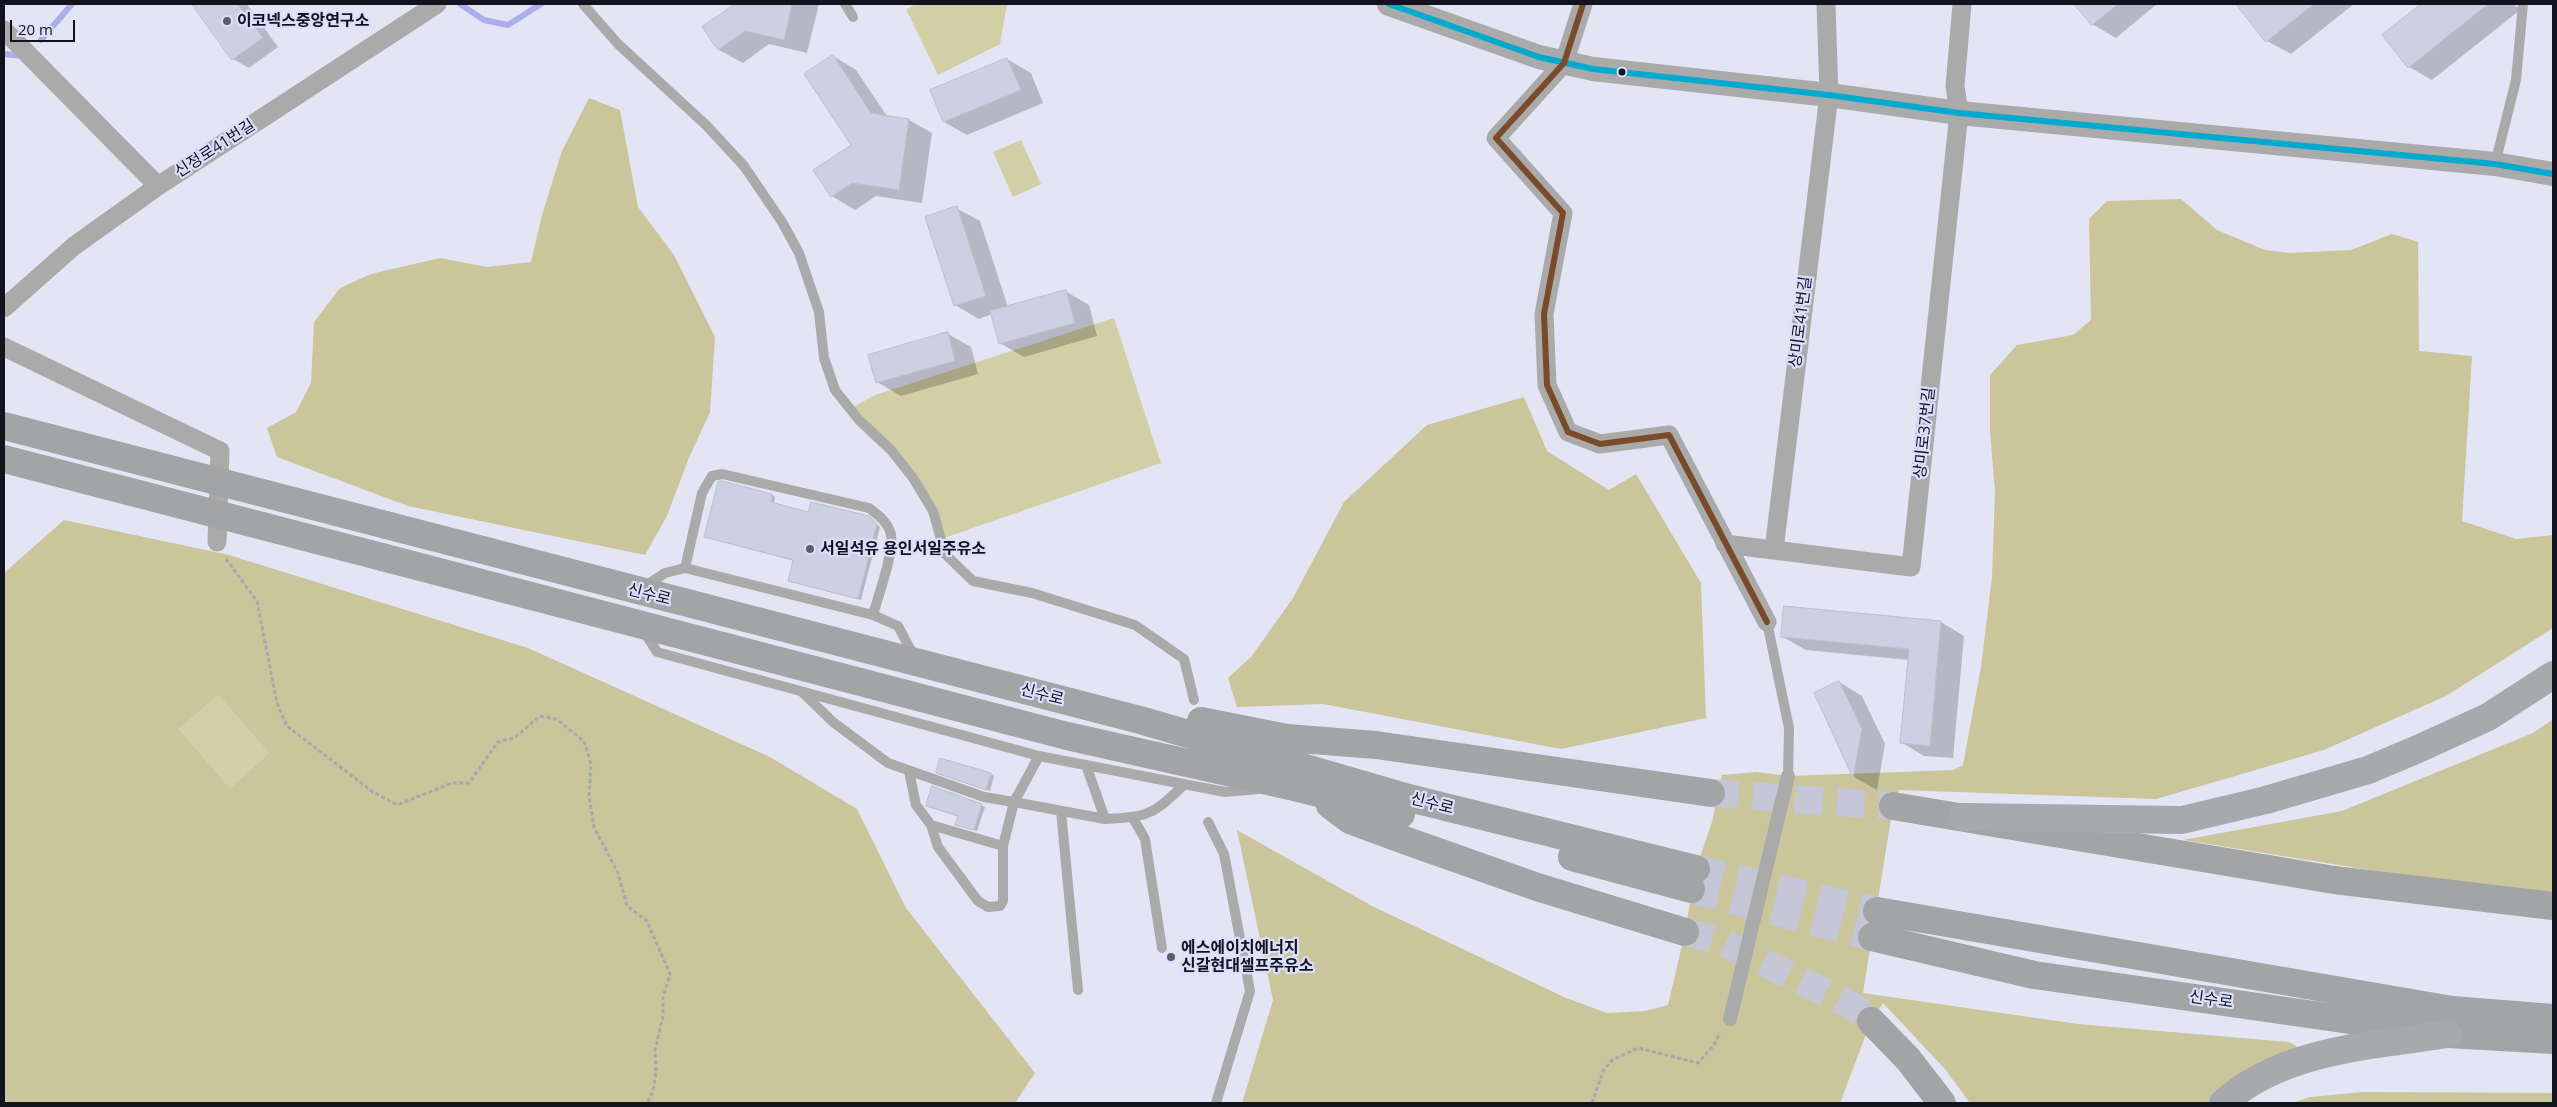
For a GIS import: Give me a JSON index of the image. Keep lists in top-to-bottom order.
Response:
{
  "streets": {
    "main road": ["신수로"],
    "street": ["신정로41번길", "상미로41번길", "상미로37번길"]
  },
  "crossings": [
    ["상미로41번길", "상미로37번길"]
  ],
  "places": ["이코넥스중앙연구소", "서일석유 용인서일주유소", "에스에이치에너지 신갈현대셀프주유소"],
  "scale_bar": "20 m"
}
